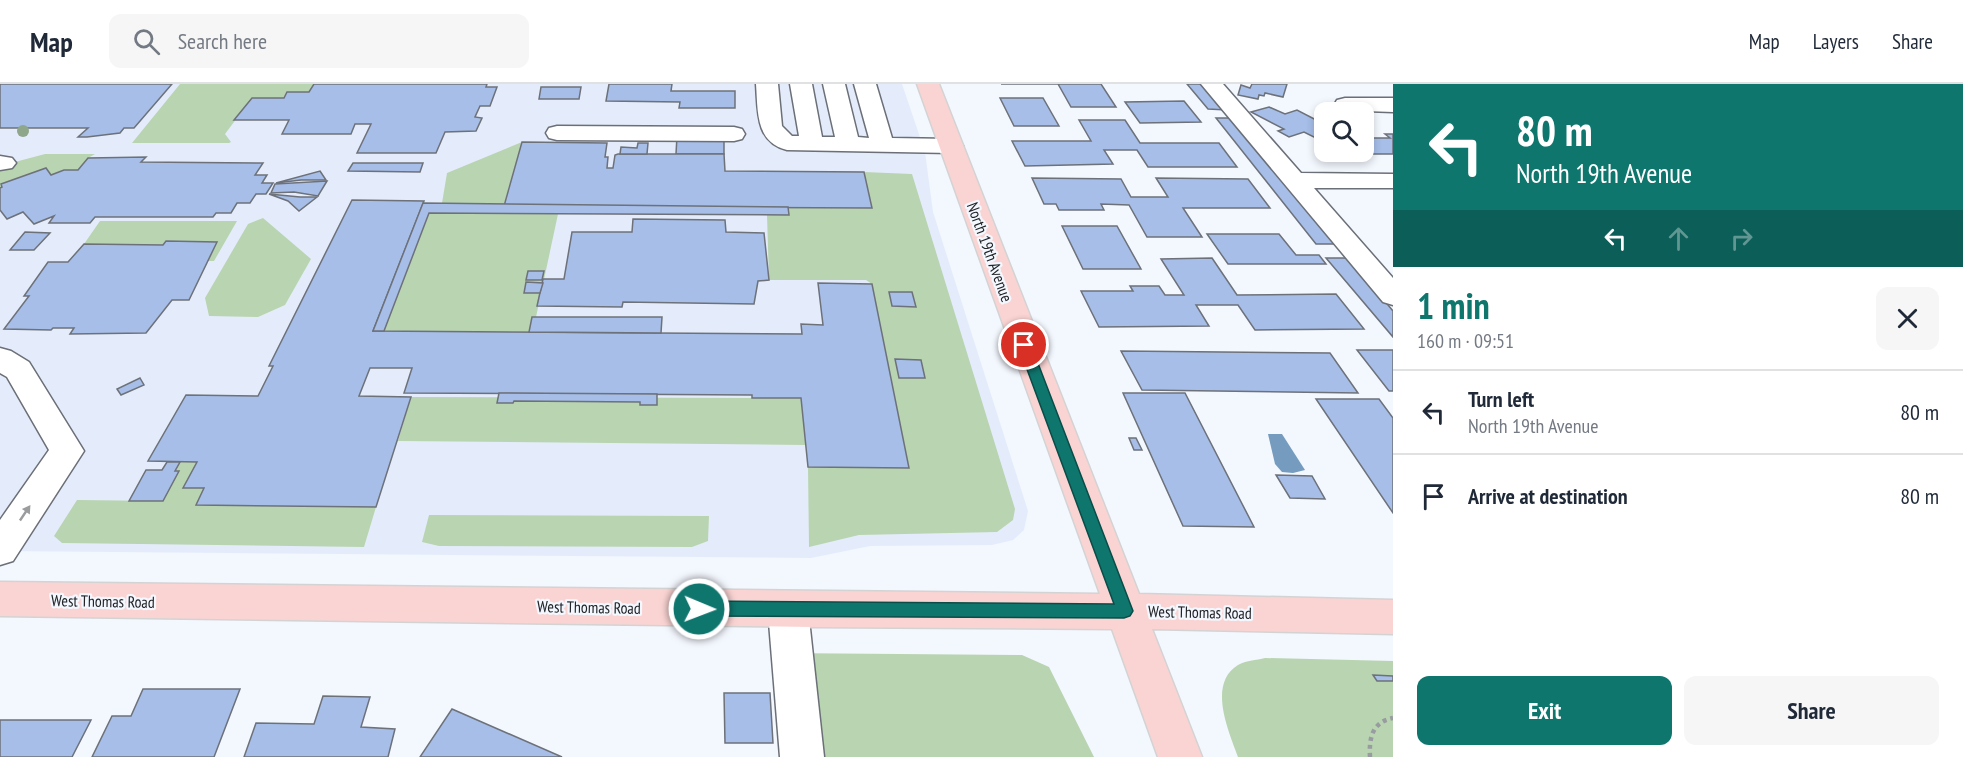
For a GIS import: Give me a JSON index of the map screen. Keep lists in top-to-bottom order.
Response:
{
  "streets": {
    "main road": ["North 19th Avenue", "West Thomas Road"]
  },
  "crossings": [
    ["North 19th Avenue", "West Thomas Road"]
  ],
  "page": {
    "header": "Map",
    "search": "Search here",
    "nav": ["Map", "Layers", "Share"],
    "turn": ["80 m", "North 19th Avenue"],
    "heading": ["1 min", "160 m · 09:51"],
    "list": [
      {
        "name": "Turn left",
        "note": "North 19th Avenue",
        "value": "80 m"
      },
      {
        "name": "Arrive at destination",
        "value": "80 m"
      }
    ],
    "buttons": ["Exit", "Share"]
  }
}
